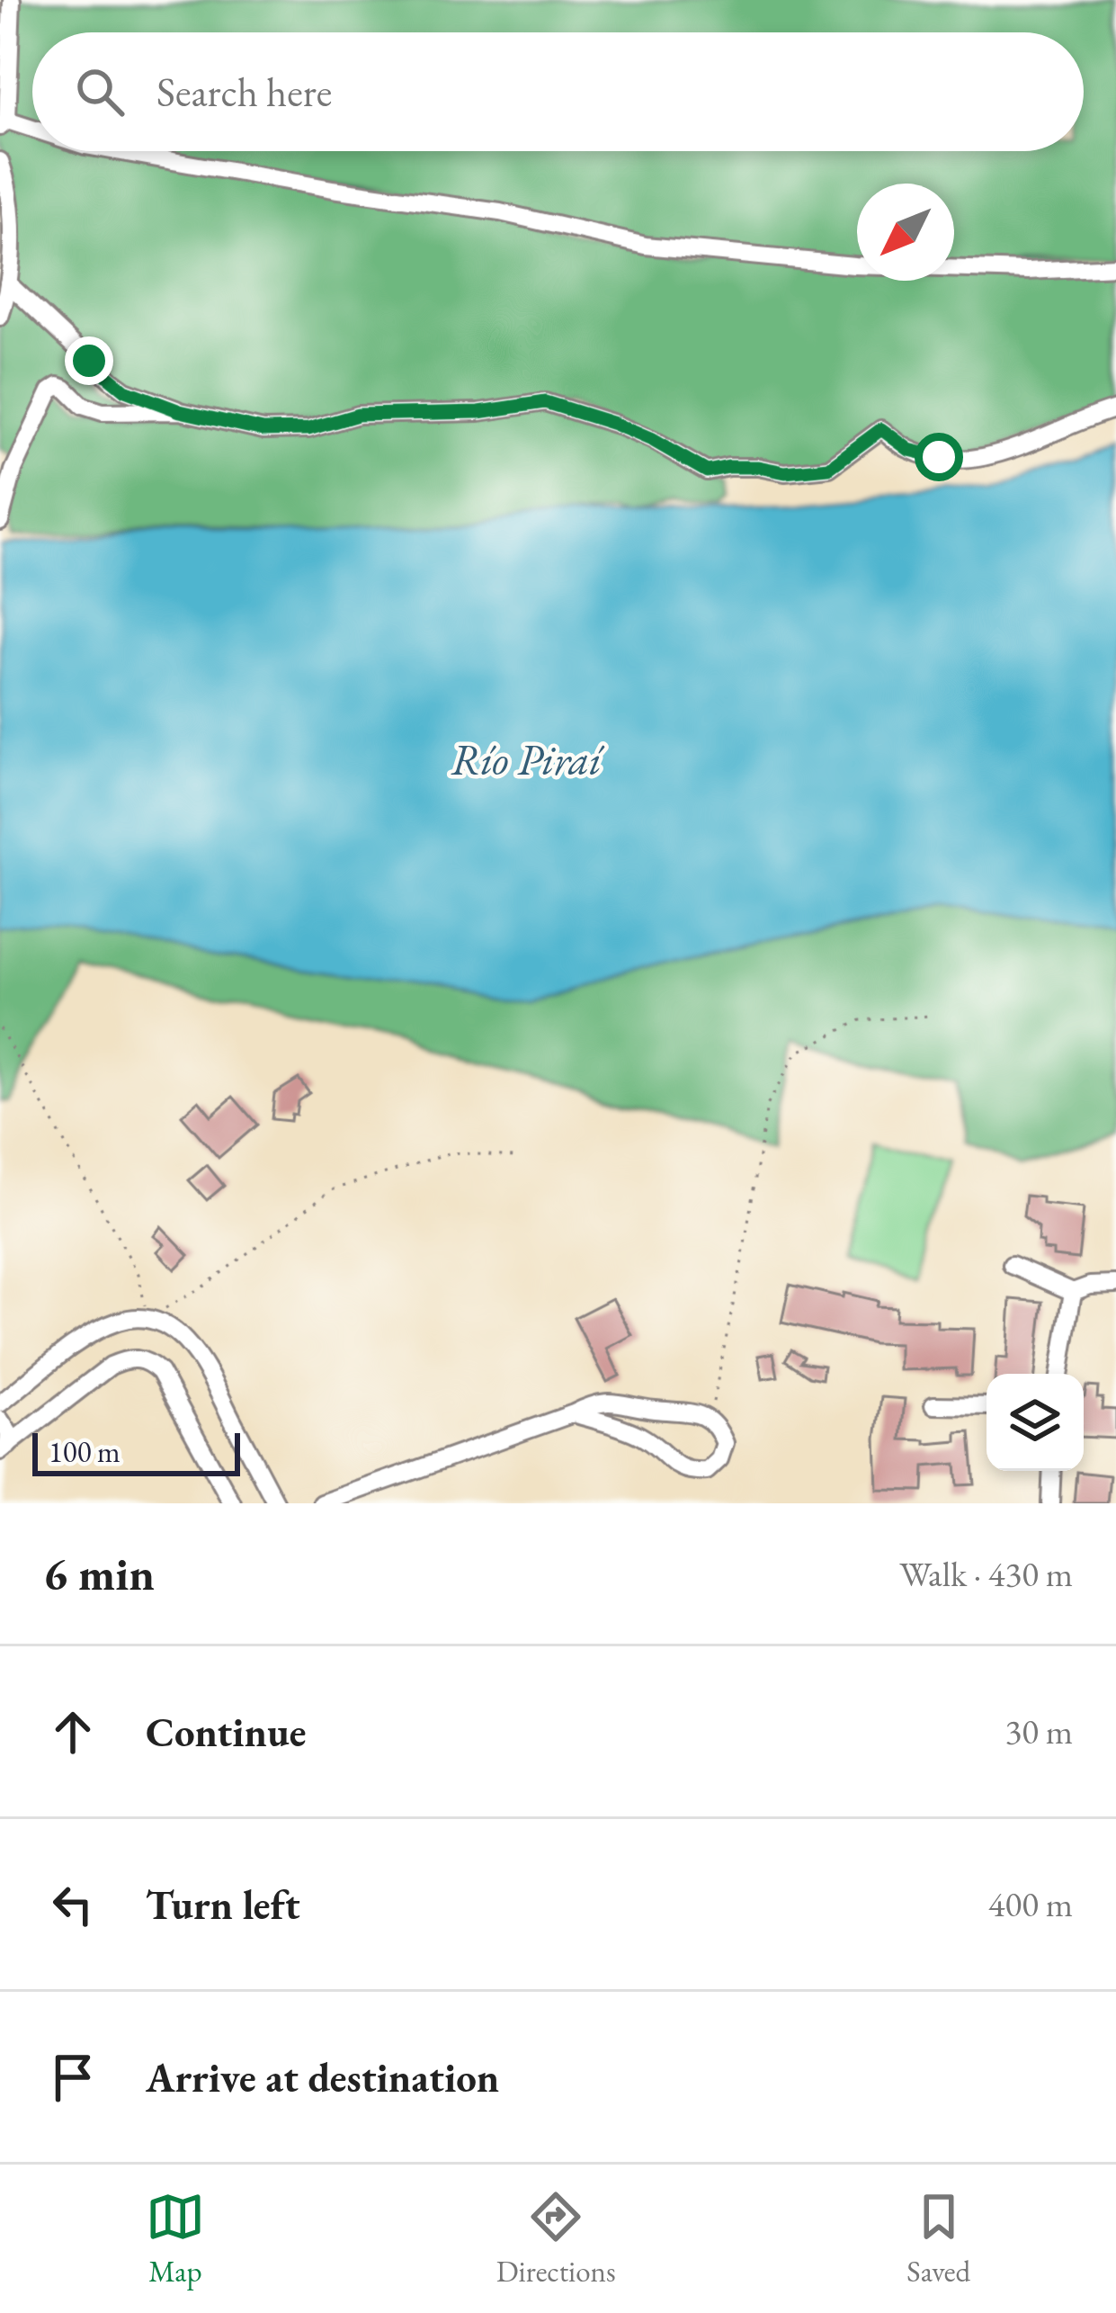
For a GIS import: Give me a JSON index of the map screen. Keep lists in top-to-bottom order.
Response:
{
  "water": ["Río Piraí"],
  "scale_bar": "100 m",
  "north": "bottom left",
  "page": {
    "search": "Search here",
    "scale": "100 m",
    "heading": ["6 min", "Walk · 430 m"],
    "list": [
      ["Continue", "30 m"],
      ["Turn left", "400 m"],
      "Arrive at destination"
    ],
    "nav": ["Map", "Directions", "Saved"]
  }
}
